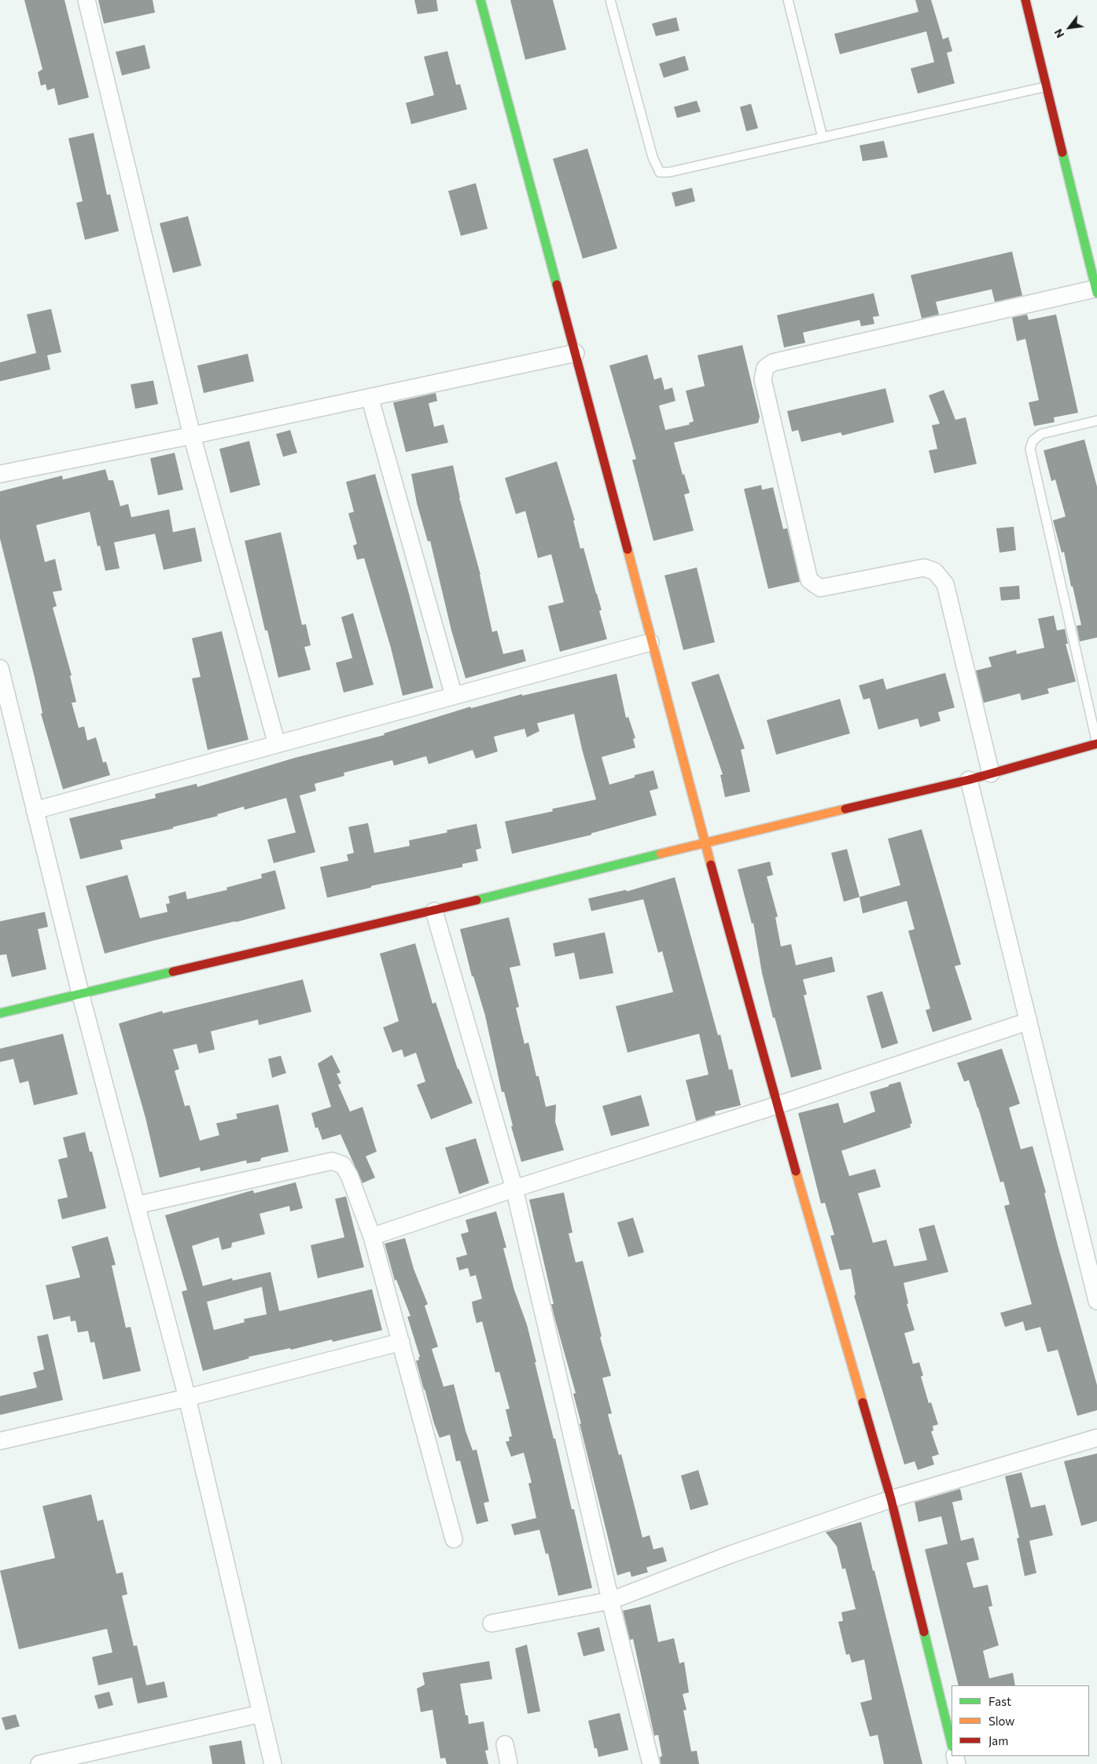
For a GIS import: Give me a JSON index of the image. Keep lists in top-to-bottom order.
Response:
{
  "legend": ["Fast", "Slow", "Jam"],
  "north": "bottom left"
}
